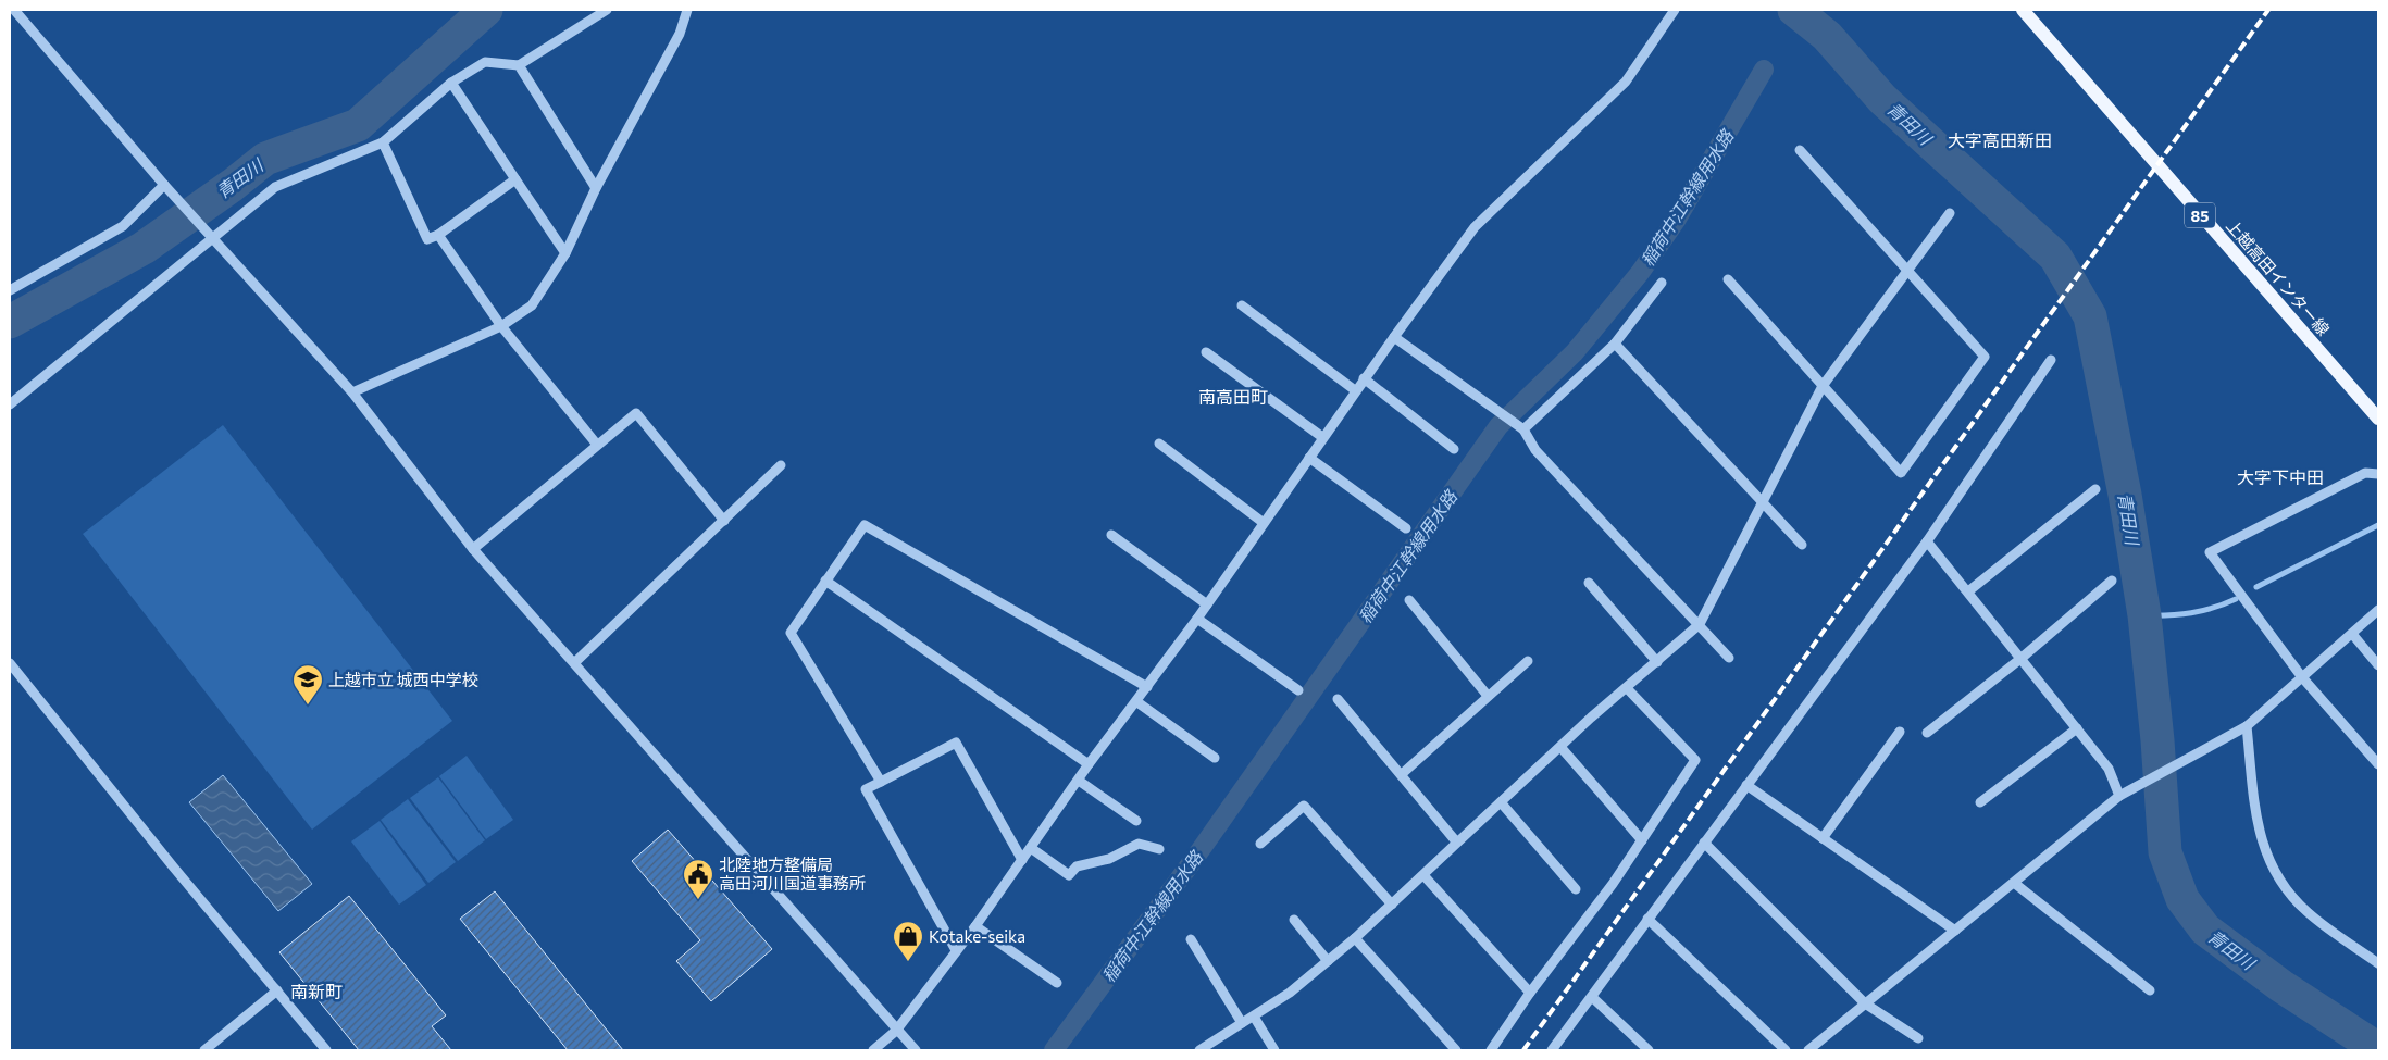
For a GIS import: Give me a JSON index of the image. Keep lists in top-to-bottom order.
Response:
{
  "streets": {
    "main road": ["85", "上越高田インター線"]
  },
  "districts": [
    "大字高田新田",
    "南高田町",
    "大字下中田",
    "南新町"
  ],
  "water": ["青田川", "稲荷中江幹線用水路"],
  "places": {
    "school or university": ["上越市立 城西中学校"],
    "public building": ["北陸地方整備局 高田河川国道事務所"],
    "shop": ["Kotake-seika"]
  }
}
